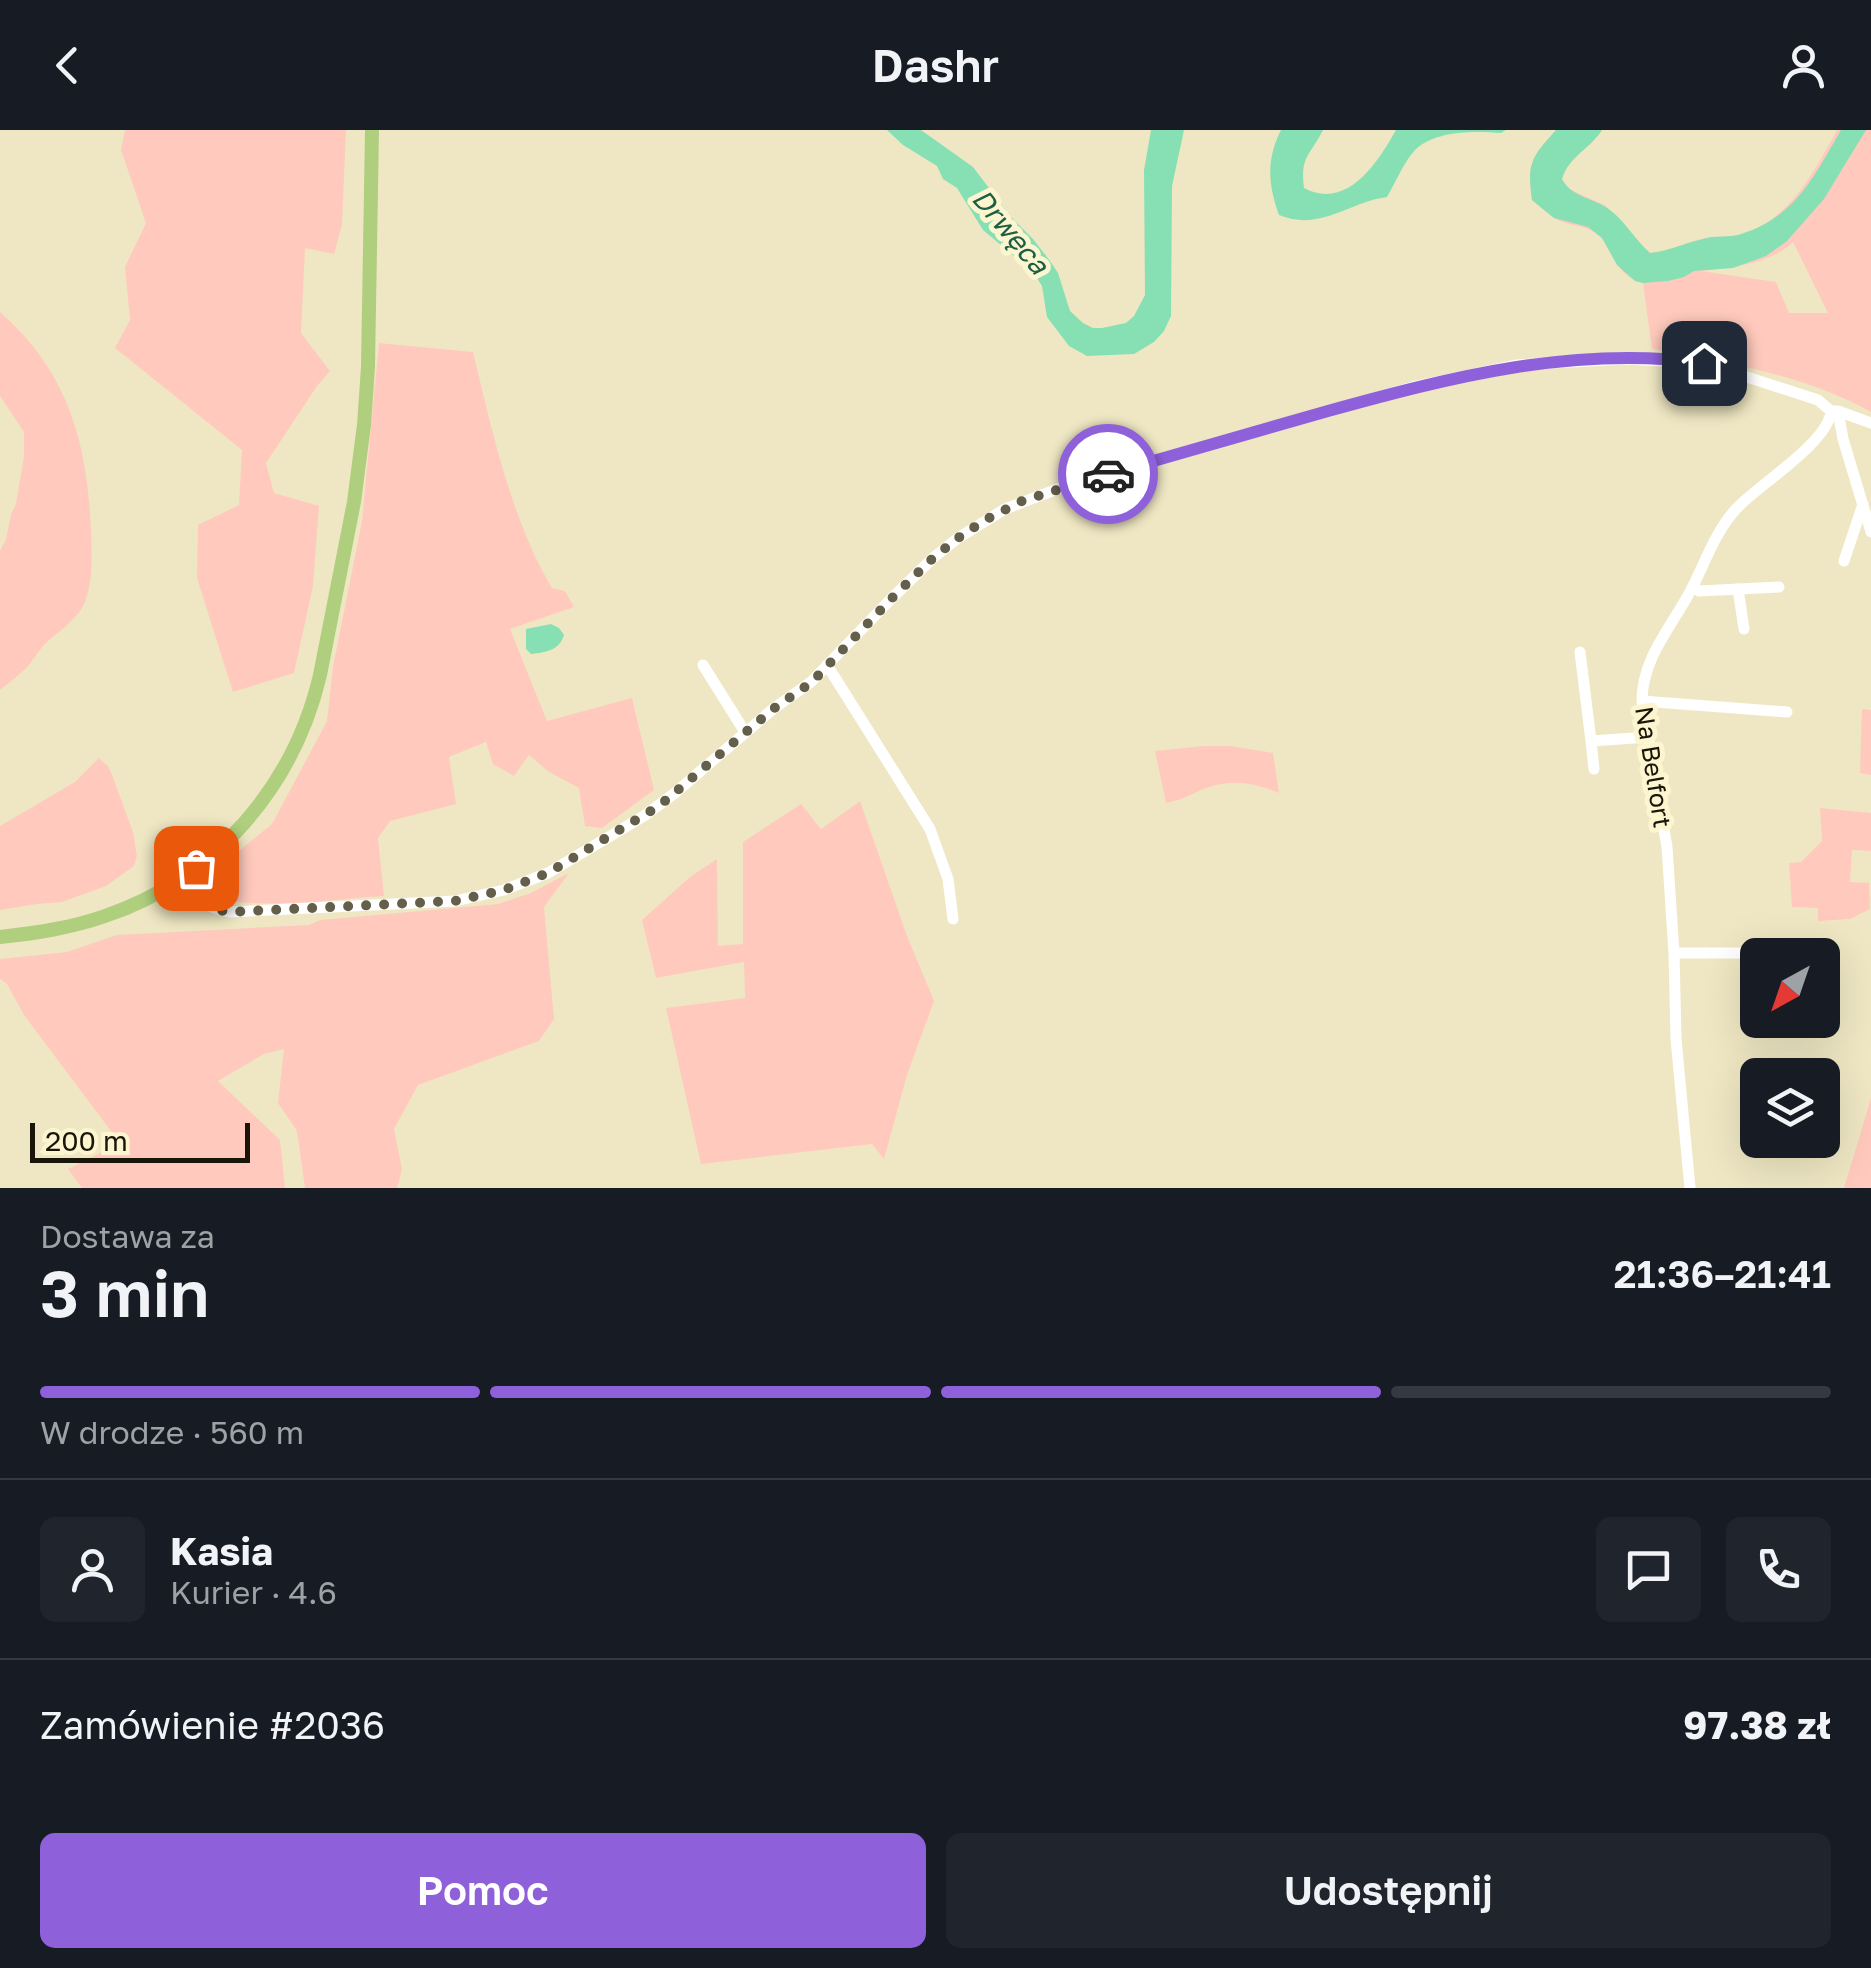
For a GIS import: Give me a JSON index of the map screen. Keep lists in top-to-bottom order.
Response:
{
  "streets": {
    "street": ["Na Belfort"]
  },
  "water": ["Drwęca"],
  "scale_bar": "200 m",
  "north": "bottom left",
  "page": {
    "header": "Dashr",
    "scale": "200 m",
    "heading": ["3 min", "Dostawa za", "21:36–21:41"],
    "panel": [
      "Kasia",
      "Kurier · 4.6",
      "Zamówienie #2036",
      "97.38 zł"
    ],
    "bar": "W drodze · 560 m",
    "buttons": ["Pomoc", "Udostępnij"]
  }
}
